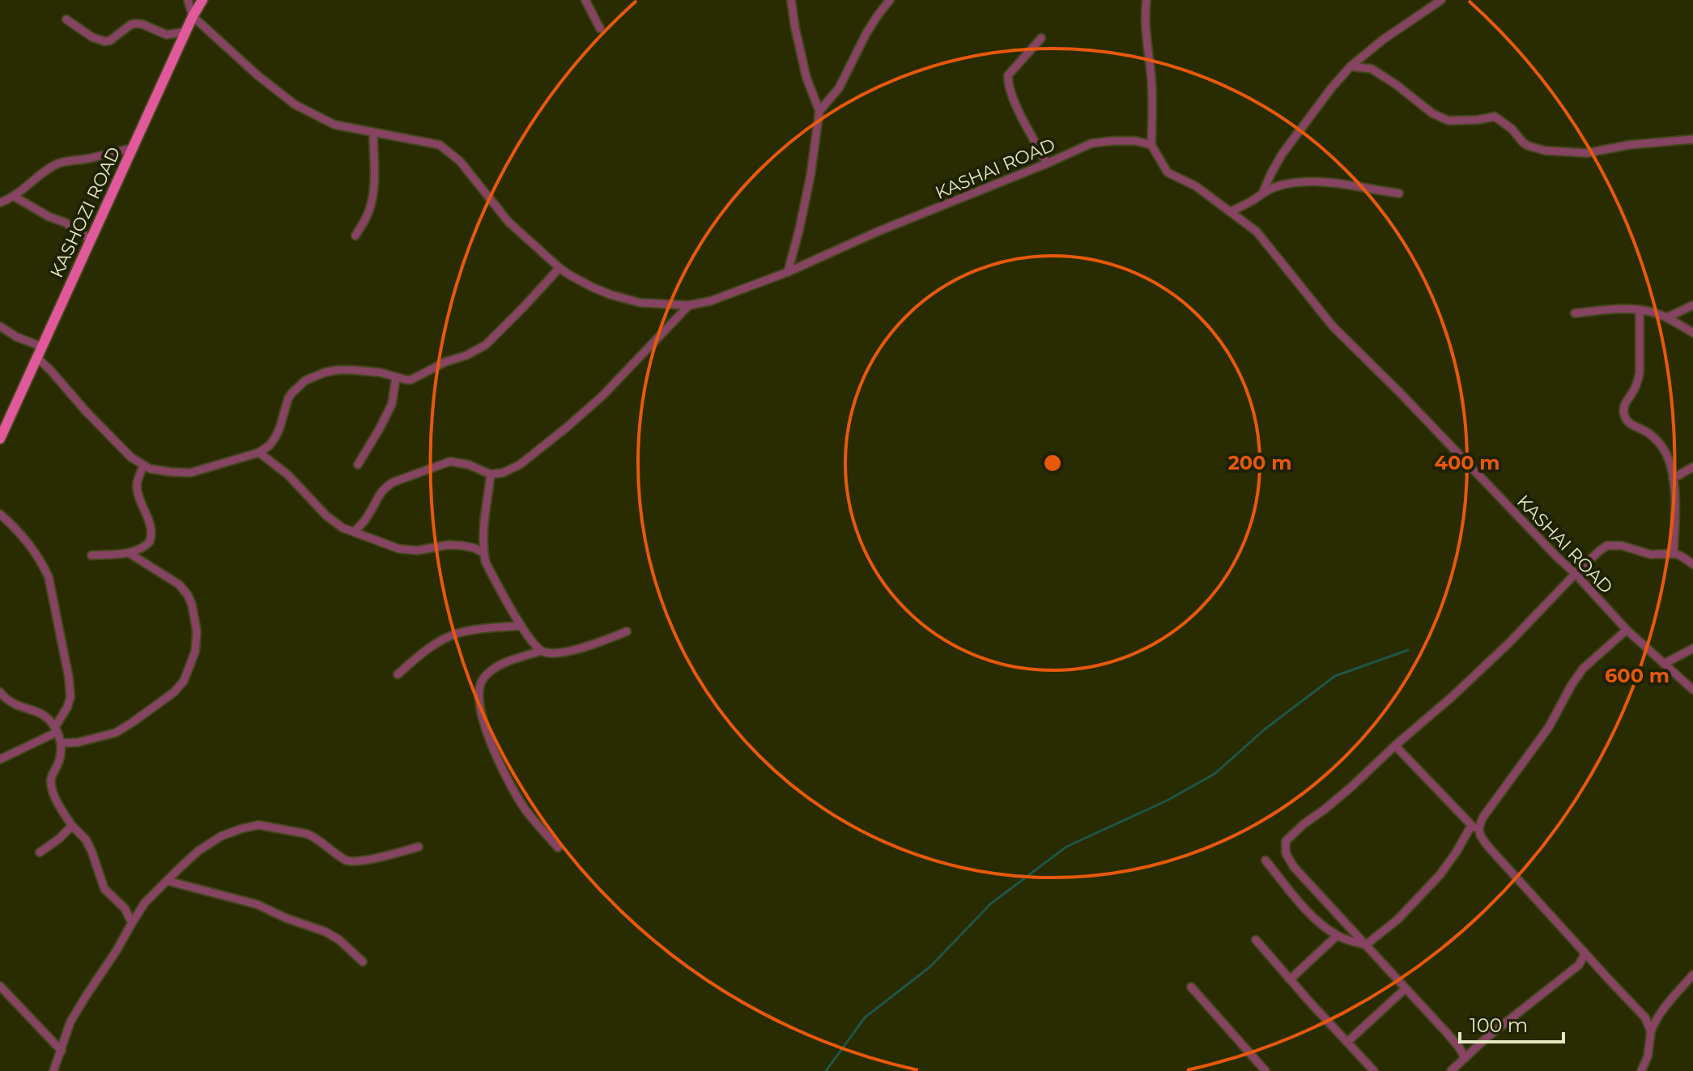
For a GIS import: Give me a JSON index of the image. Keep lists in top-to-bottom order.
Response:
{
  "streets": {
    "main road": ["KASHOZI ROAD"],
    "street": ["KASHAI ROAD"]
  },
  "crossings": [
    ["KASHAI ROAD", "KASHOZI ROAD"]
  ],
  "scale_bar": "100 m",
  "rings": ["200 m", "400 m", "600 m"]
}
